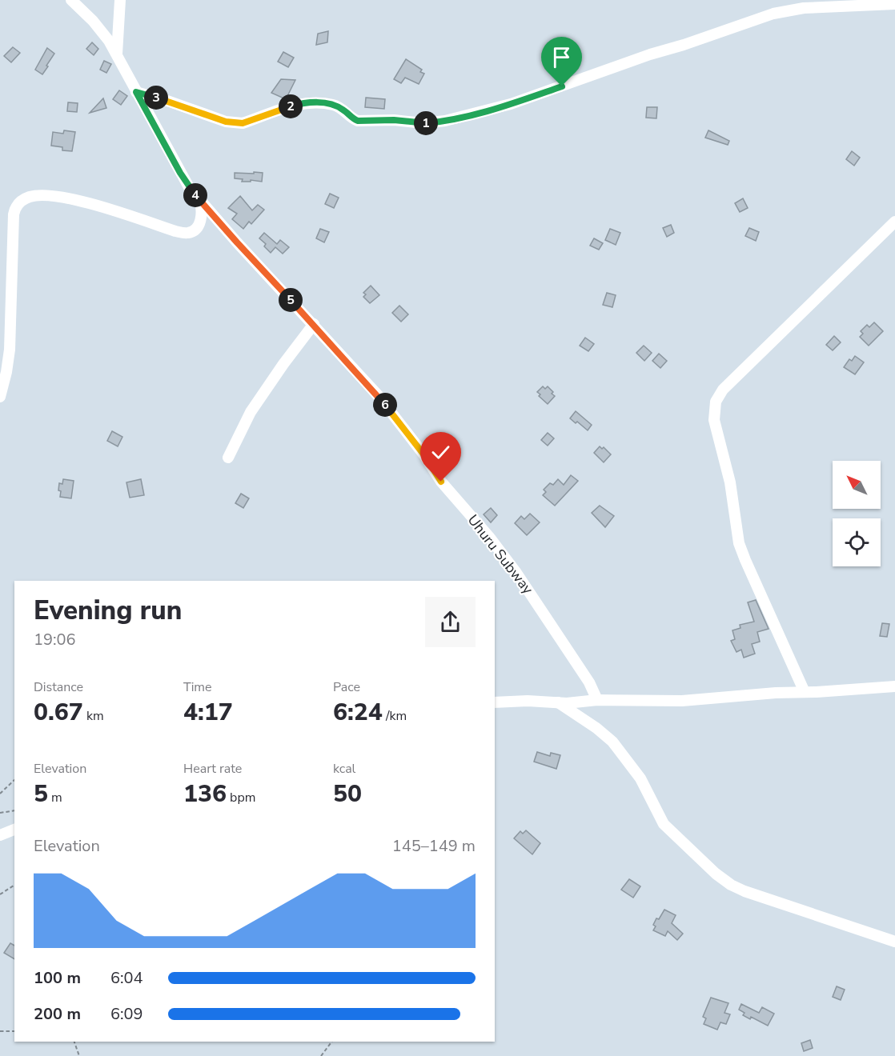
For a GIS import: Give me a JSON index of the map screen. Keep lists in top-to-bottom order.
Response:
{
  "streets": {
    "street": ["Uhuru Subway"]
  },
  "north": "top left",
  "page": {
    "pins": [
      "3",
      "2",
      "1",
      "4",
      "5",
      "6"
    ],
    "heading": ["Evening run", "19:06"],
    "stats": [
      ["Distance", "0.67 km"],
      ["Time", "4:17"],
      ["Pace", "6:24 /km"],
      ["Elevation", "5 m"],
      ["Heart rate", "136 bpm"],
      ["kcal", "50"]
    ],
    "chart": ["Elevation", "145–149 m"],
    "list": [
      {
        "name": "100 m",
        "note": "6:04"
      },
      {
        "name": "200 m",
        "note": "6:09"
      }
    ]
  }
}
